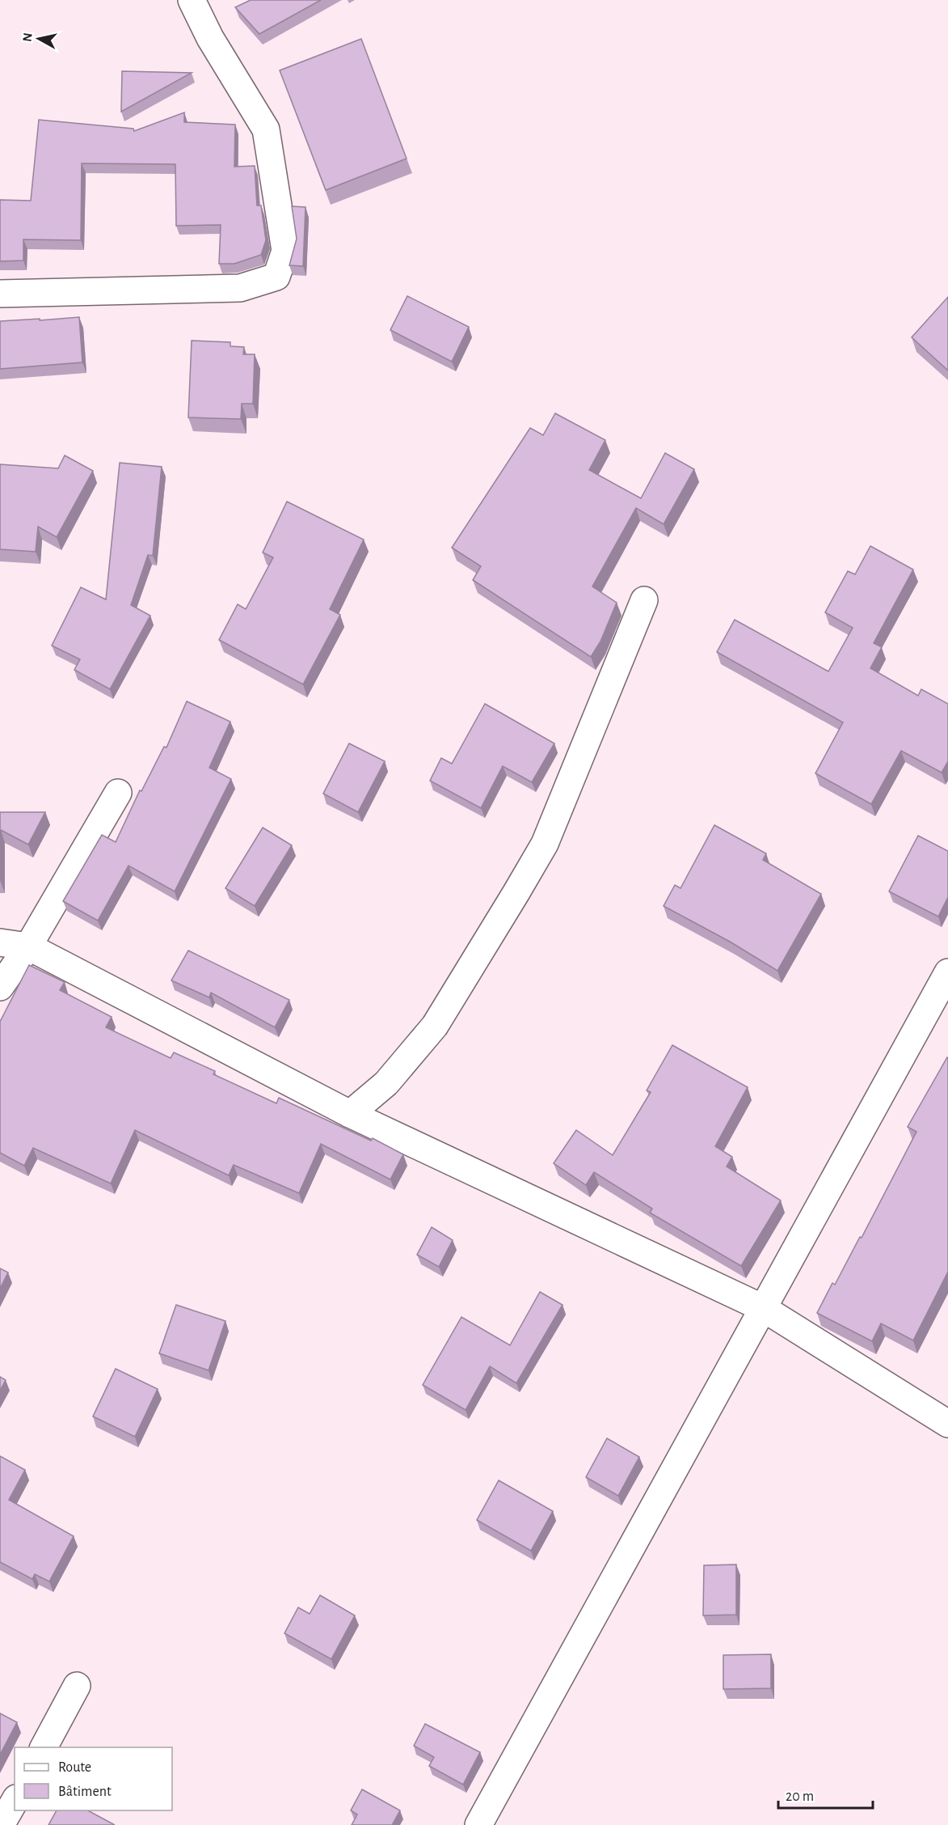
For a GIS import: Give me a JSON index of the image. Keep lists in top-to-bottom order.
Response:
{
  "legend": ["Route", "Bâtiment"],
  "scale_bar": "20 m",
  "north": "left"
}
